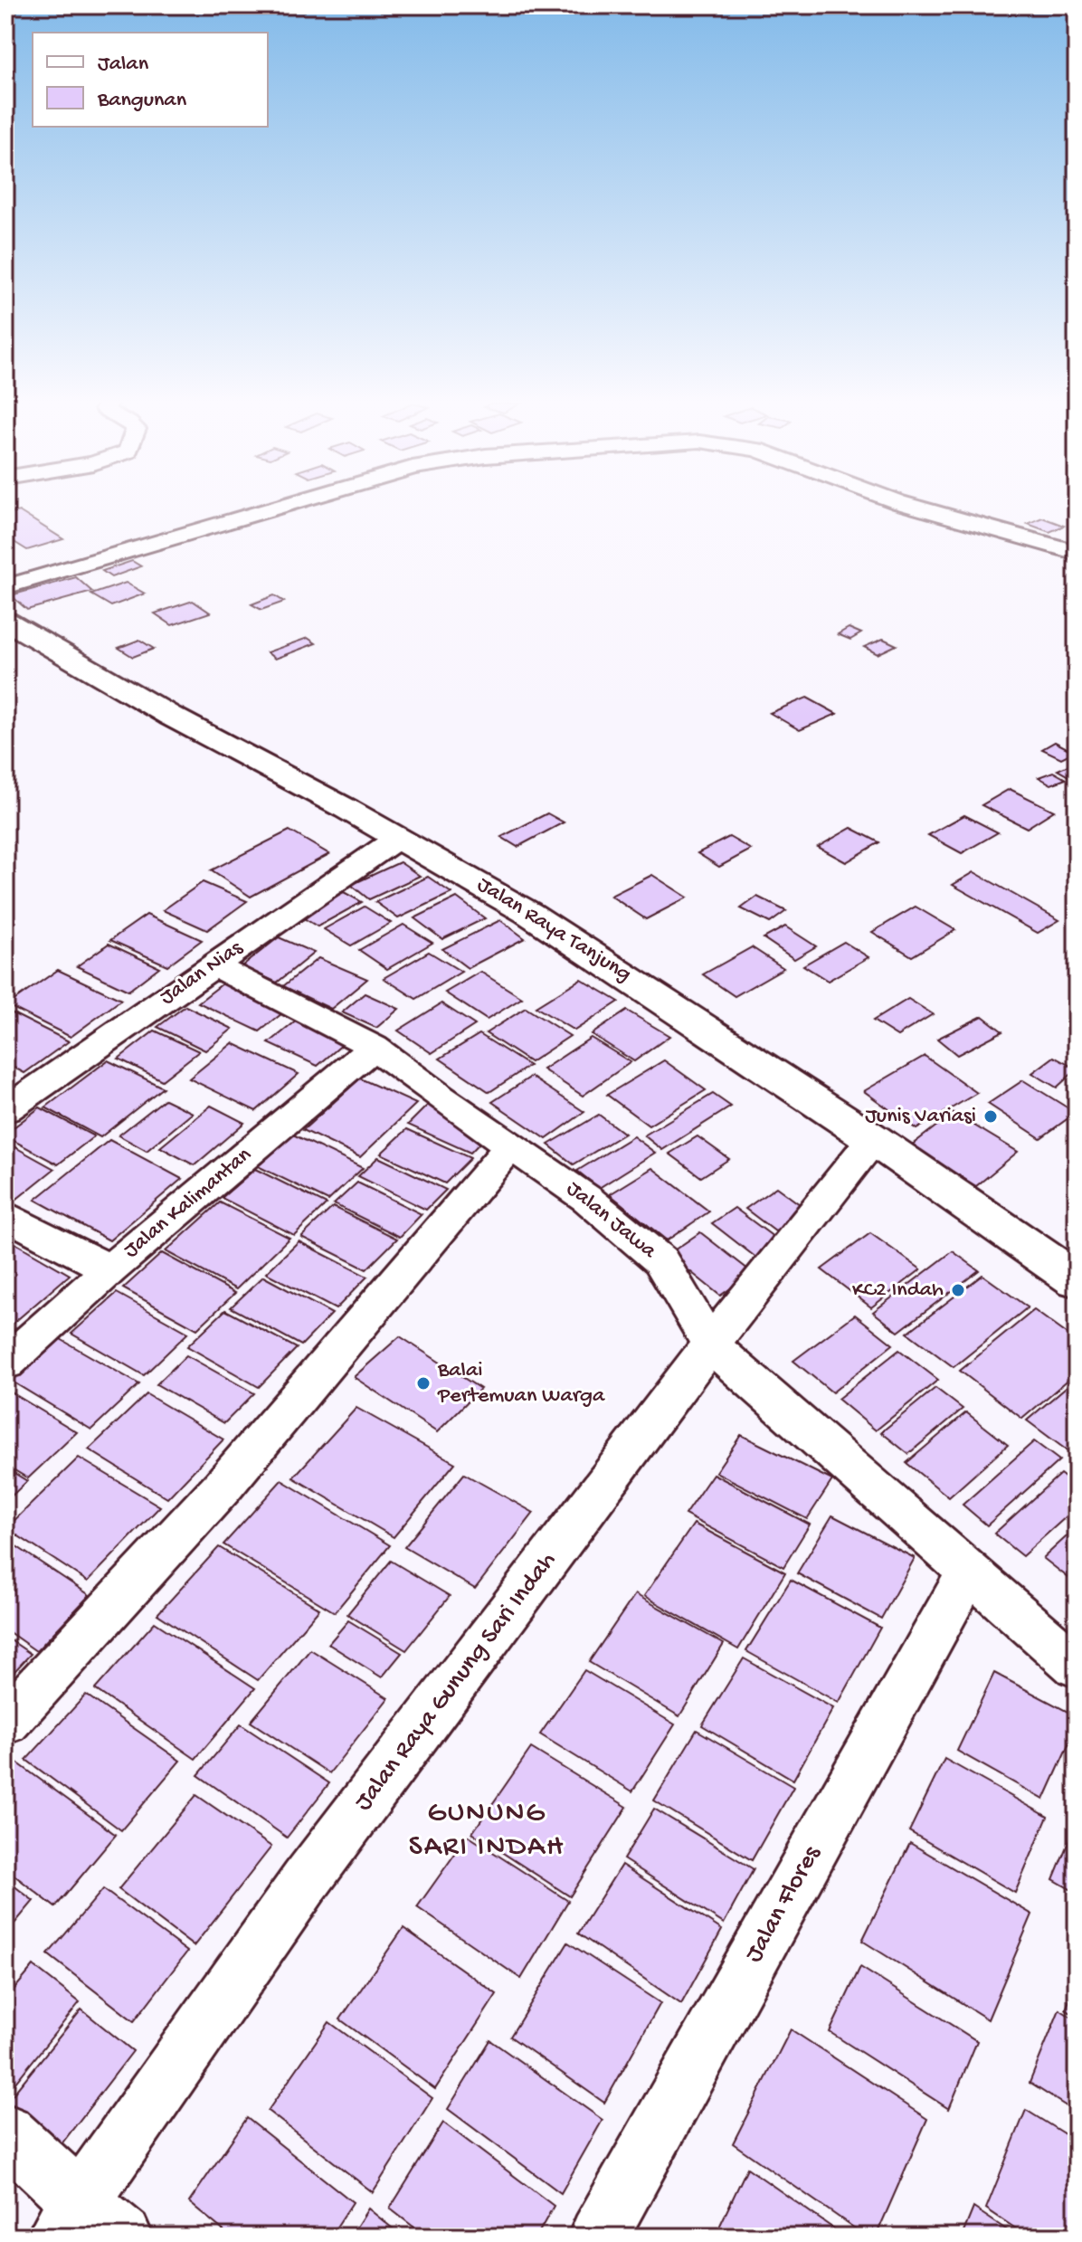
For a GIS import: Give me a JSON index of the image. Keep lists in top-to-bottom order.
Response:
{
  "streets": {
    "main road": ["Jalan Raya Tanjung"],
    "street": [
      "Jalan Nias",
      "Jalan Kalimantan",
      "Jalan Jawa",
      "Jalan Raya Gunung Sari Indah",
      "Jalan Flores"
    ]
  },
  "crossings": [
    ["Jalan Raya Tanjung", "Jalan Nias"],
    ["Jalan Raya Tanjung", "Jalan Raya Gunung Sari Indah"],
    ["Jalan Nias", "Jalan Jawa"],
    ["Jalan Kalimantan", "Jalan Jawa"],
    ["Jalan Jawa", "Jalan Raya Gunung Sari Indah"],
    ["Jalan Jawa", "Jalan Flores"]
  ],
  "districts": ["GUNUNG SARI INDAH"],
  "places": ["Junis Variasi", "KC2 Indah", "Balai Pertemuan Warga"],
  "legend": ["Jalan", "Bangunan"]
}
